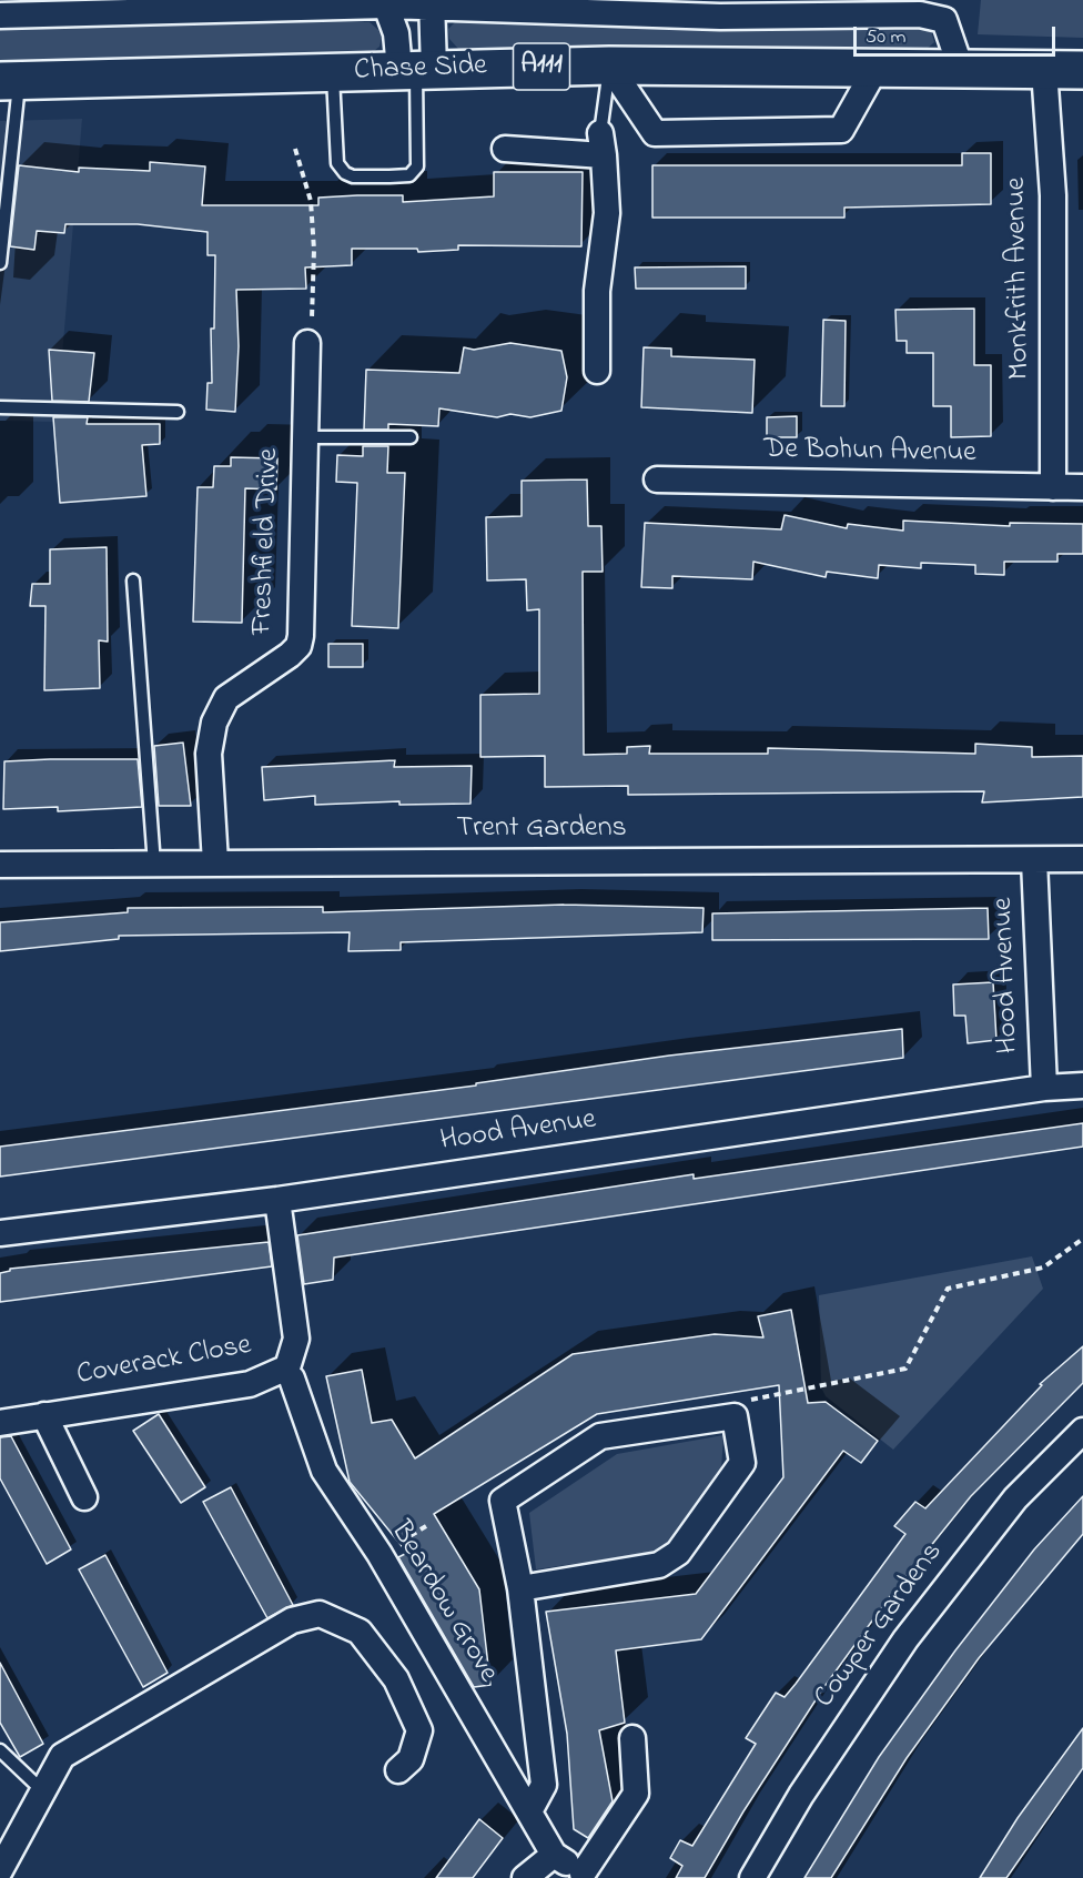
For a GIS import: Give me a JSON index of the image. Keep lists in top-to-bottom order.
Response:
{
  "streets": {
    "main road": ["A111", "Chase Side"],
    "street": [
      "Monkfrith Avenue",
      "De Bohun Avenue",
      "Freshfield Drive",
      "Trent Gardens",
      "Hood Avenue",
      "Coverack Close",
      "Beardow Grove",
      "Cowper Gardens"
    ]
  },
  "crossings": [
    ["Chase Side", "Monkfrith Avenue"],
    ["Monkfrith Avenue", "De Bohun Avenue"],
    ["Freshfield Drive", "Trent Gardens"],
    ["Trent Gardens", "Hood Avenue"],
    ["Hood Avenue", "Coverack Close"],
    ["Coverack Close", "Beardow Grove"]
  ],
  "scale_bar": "50 m"
}
